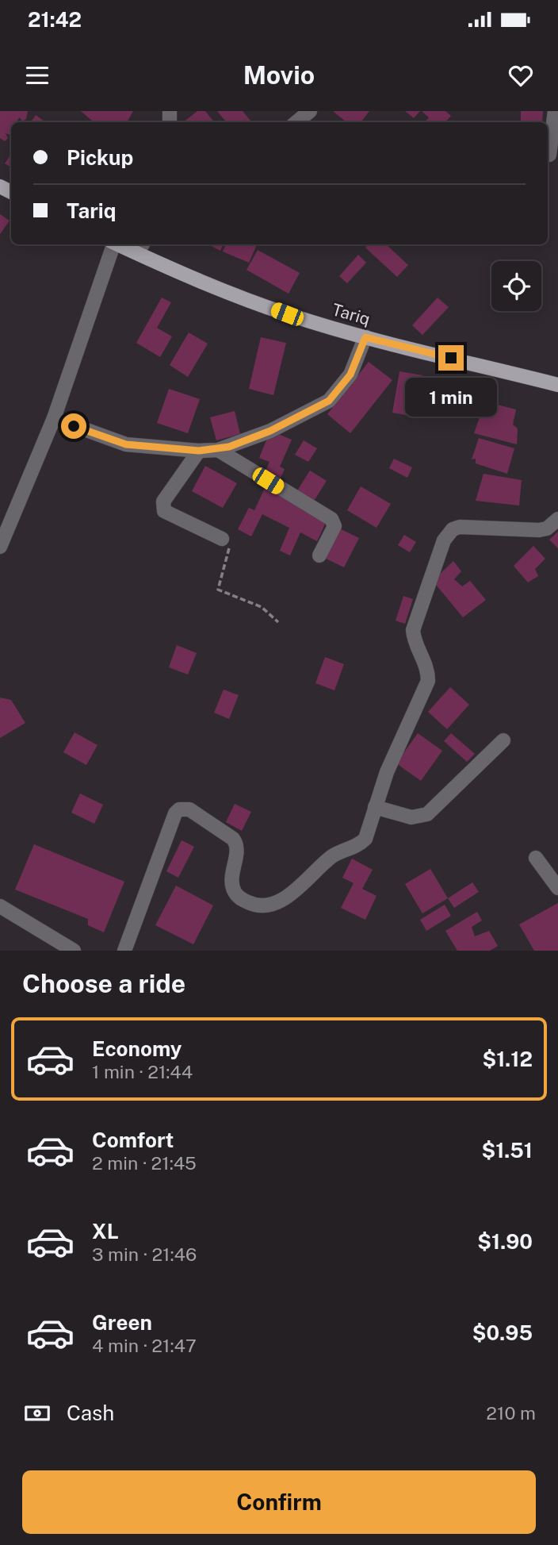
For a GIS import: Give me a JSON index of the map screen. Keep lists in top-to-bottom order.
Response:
{
  "streets": {
    "main road": ["Tariq"]
  },
  "page": {
    "status": "21:42",
    "header": "Movio",
    "banner": ["Pickup", "Tariq"],
    "bubble": "1 min",
    "heading": "Choose a ride",
    "list": [
      {
        "name": "Economy",
        "note": "1 min · 21:44",
        "value": "$1.12"
      },
      {
        "name": "Comfort",
        "note": "2 min · 21:45",
        "value": "$1.51"
      },
      {
        "name": "XL",
        "note": "3 min · 21:46",
        "value": "$1.90"
      },
      {
        "name": "Green",
        "note": "4 min · 21:47",
        "value": "$0.95"
      }
    ],
    "pay": ["Cash", "210 m"],
    "buttons": "Confirm"
  }
}
